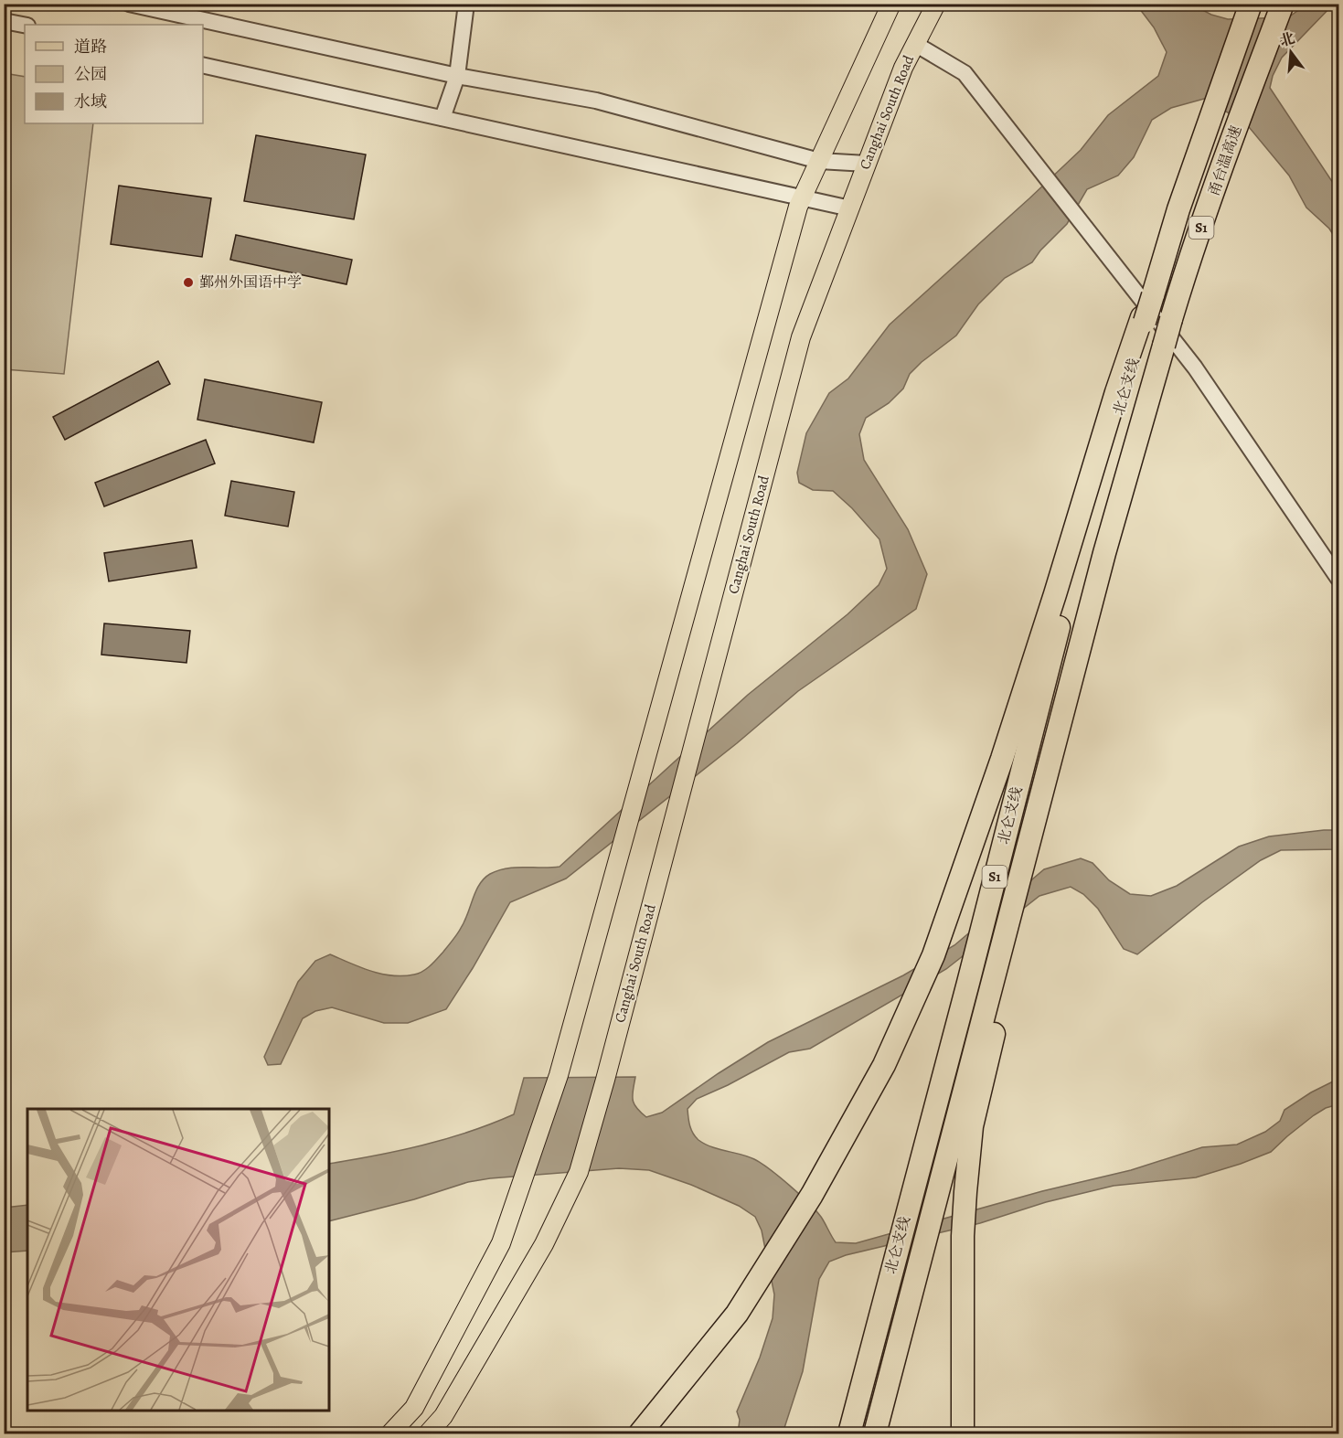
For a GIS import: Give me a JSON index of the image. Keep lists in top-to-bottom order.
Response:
{
  "streets": {
    "highway": ["甬台温高速", "S1", "北仑支线"],
    "main road": ["Canghai South Road"]
  },
  "crossings": [
    ["甬台温高速", "北仑支线"]
  ],
  "places": ["鄞州外国语中学"],
  "legend": ["道路", "公园", "水域"],
  "north": "top"
}
